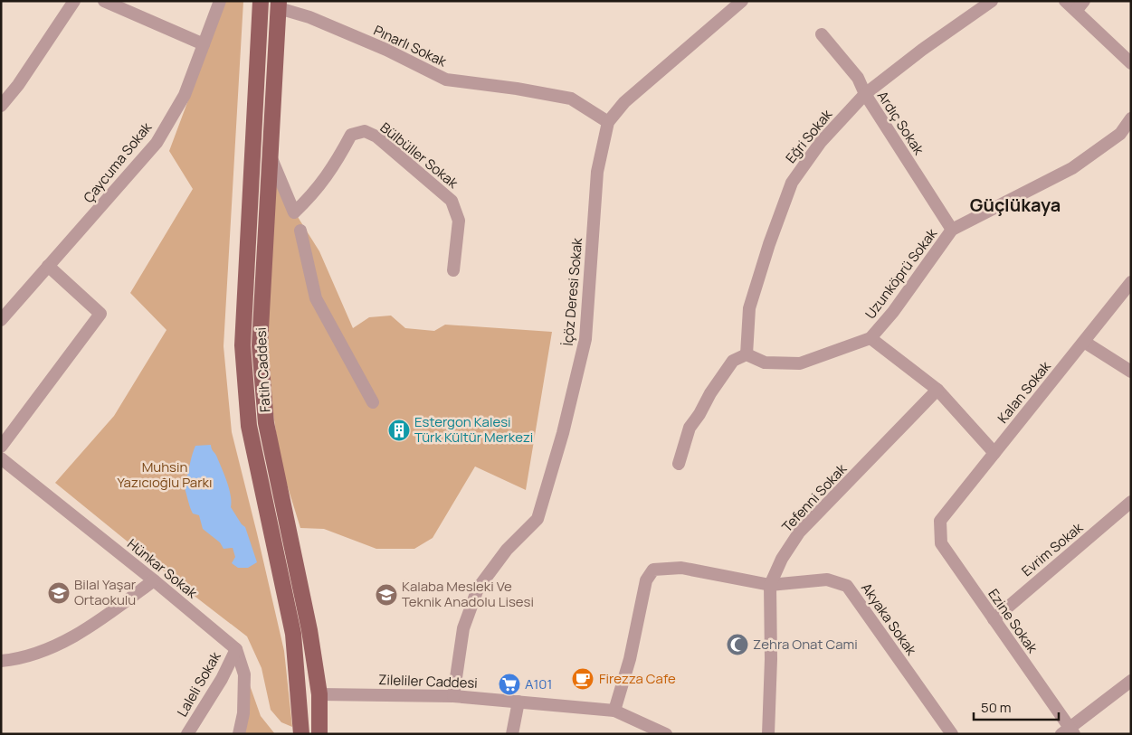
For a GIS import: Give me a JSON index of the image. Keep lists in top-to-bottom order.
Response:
{
  "streets": {
    "main road": ["Fatih Caddesi"],
    "street": [
      "Pınarlı Sokak",
      "Ardıç Sokak",
      "Eğri Sokak",
      "Bülbüller Sokak",
      "Çaycuma Sokak",
      "Uzunköprü Sokak",
      "İçöz Deresi Sokak",
      "Kalan Sokak",
      "Tefenni Sokak",
      "Evrim Sokak",
      "Hünkar Sokak",
      "Akyaka Sokak",
      "Ezine Sokak",
      "Zileliler Caddesi",
      "Laleli Sokak"
    ]
  },
  "crossings": [
    ["Pınarlı Sokak", "İçöz Deresi Sokak"],
    ["Pınarlı Sokak", "Fatih Caddesi"],
    ["Ardıç Sokak", "Eğri Sokak"],
    ["Ardıç Sokak", "Uzunköprü Sokak"],
    ["Eğri Sokak", "Uzunköprü Sokak"],
    ["Bülbüller Sokak", "Fatih Caddesi"],
    ["İçöz Deresi Sokak", "Zileliler Caddesi"],
    ["Fatih Caddesi", "Zileliler Caddesi"],
    ["Kalan Sokak", "Ezine Sokak"],
    ["Tefenni Sokak", "Akyaka Sokak"],
    ["Evrim Sokak", "Ezine Sokak"],
    ["Hünkar Sokak", "Laleli Sokak"],
    ["Akyaka Sokak", "Zileliler Caddesi"]
  ],
  "districts": ["Güçlükaya"],
  "parks": ["Muhsin Yazıcıoğlu Parkı"],
  "places": {
    "building": ["Estergon Kalesi Türk Kültür Merkezi"],
    "school or university": ["Bilal Yaşar Ortaokulu", "Kalaba Mesleki Ve Teknik Anadolu Lisesi"],
    "mosque": ["Zehra Onat Cami"],
    "cafe": ["Firezza Cafe"],
    "supermarket": ["A101"]
  },
  "scale_bar": "50 m"
}
